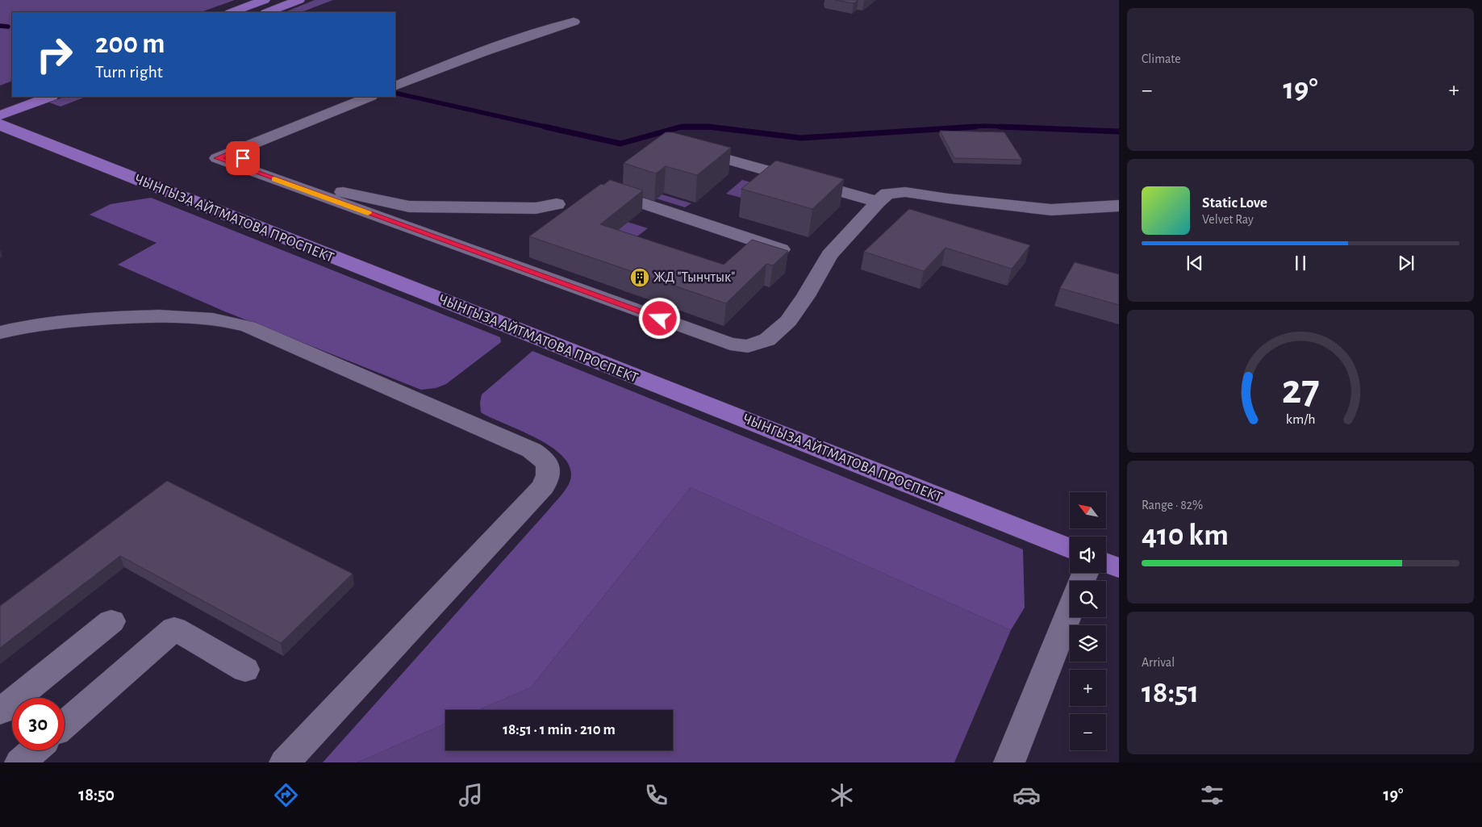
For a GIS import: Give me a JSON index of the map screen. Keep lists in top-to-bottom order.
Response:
{
  "streets": {
    "main road": ["ЧЫНГЫЗА АЙТМАТОВА ПРОСПЕКТ"]
  },
  "places": {
    "building": ["ЖД \"Тынчтык\""]
  },
  "north": "top left",
  "page": {
    "tile": [
      "Climate",
      ["Range · 82%", "410 km"],
      ["Arrival", "18:51"]
    ],
    "turn": ["200 m", "Turn right"],
    "heat": ["−", "19°", "+"],
    "song": ["Static Love", "Velvet Ray"],
    "map_buttons": ["+", "−"],
    "limit": "30",
    "trip": "18:51 · 1 min · 210 m",
    "tabs": ["18:50", "19°"],
    "gauge": ["27", "km/h"]
  }
}
